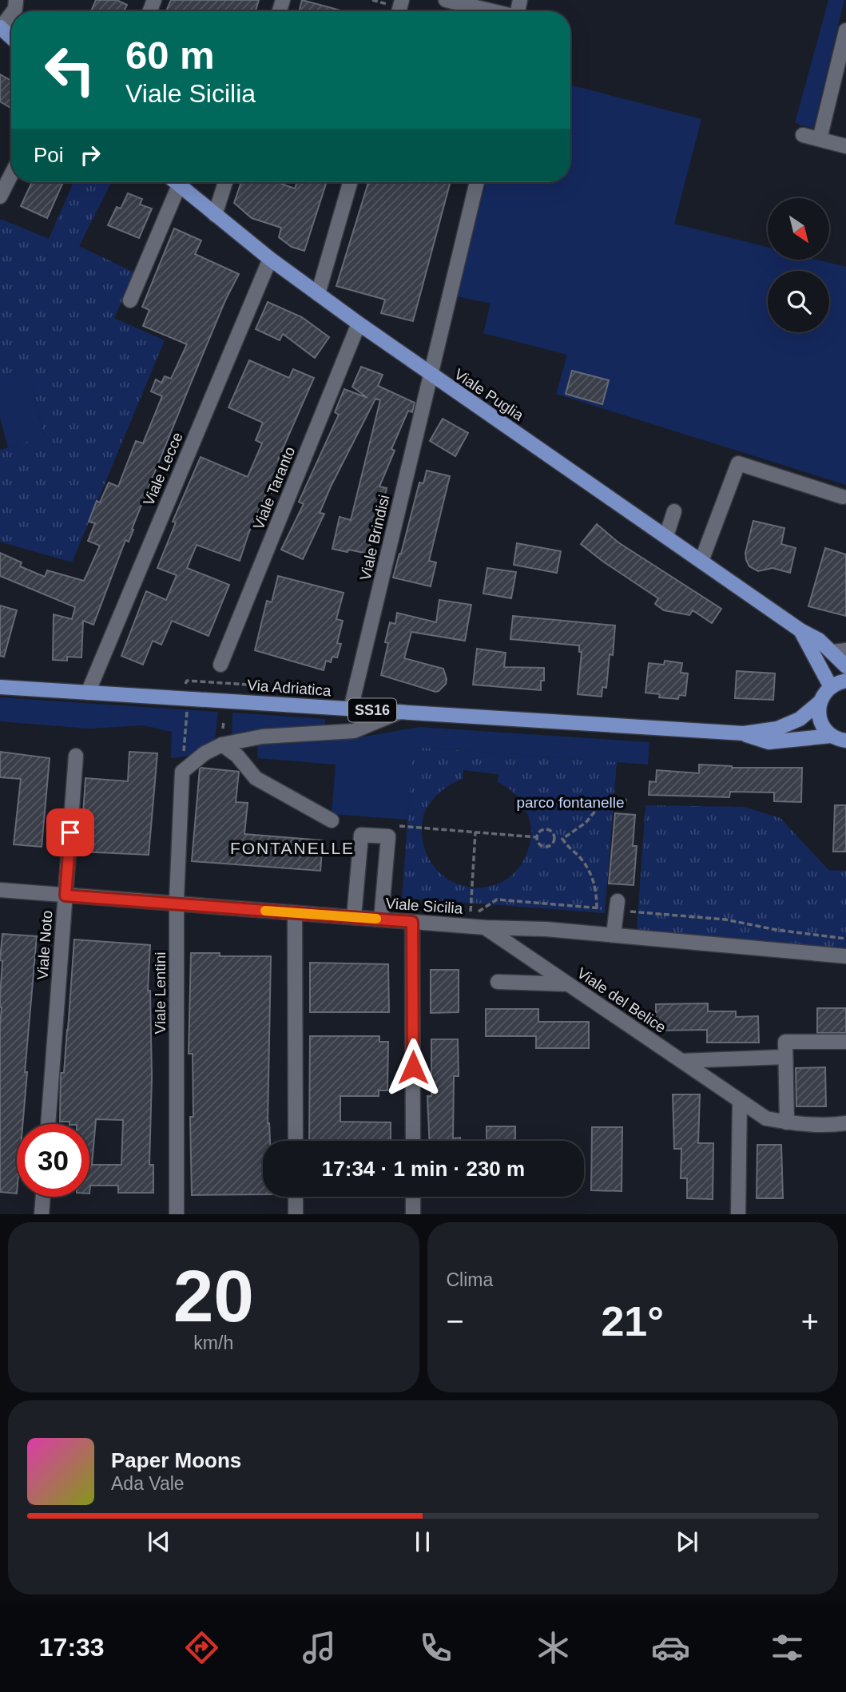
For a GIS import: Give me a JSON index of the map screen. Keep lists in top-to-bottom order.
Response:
{
  "streets": {
    "main road": ["Viale Puglia", "Via Adriatica", "SS16"],
    "street": [
      "Viale Lecce",
      "Viale Taranto",
      "Viale Brindisi",
      "Viale Sicilia",
      "Viale Noto",
      "Viale Lentini",
      "Viale del Belice"
    ]
  },
  "crossings": [
    ["Viale Puglia", "Viale Lecce"],
    ["Viale Puglia", "Viale Taranto"],
    ["Viale Puglia", "Viale Brindisi"],
    ["Viale Puglia", "SS16"],
    ["Viale Lecce", "Via Adriatica"],
    ["Viale Brindisi", "Via Adriatica"],
    ["Via Adriatica", "SS16"],
    ["Viale Sicilia", "Viale Noto"],
    ["Viale Sicilia", "Viale Lentini"],
    ["Viale Sicilia", "Viale del Belice"]
  ],
  "districts": ["FONTANELLE"],
  "parks": ["parco fontanelle"],
  "north": "bottom right",
  "page": {
    "turn": ["60 m", "Viale Sicilia"],
    "then": "Poi",
    "limit": "30",
    "trip": "17:34 · 1 min · 230 m",
    "tile": [
      ["20", "km/h"],
      "Clima"
    ],
    "heat": ["−", "21°", "+"],
    "song": ["Paper Moons", "Ada Vale"],
    "tabs": "17:33"
  }
}
